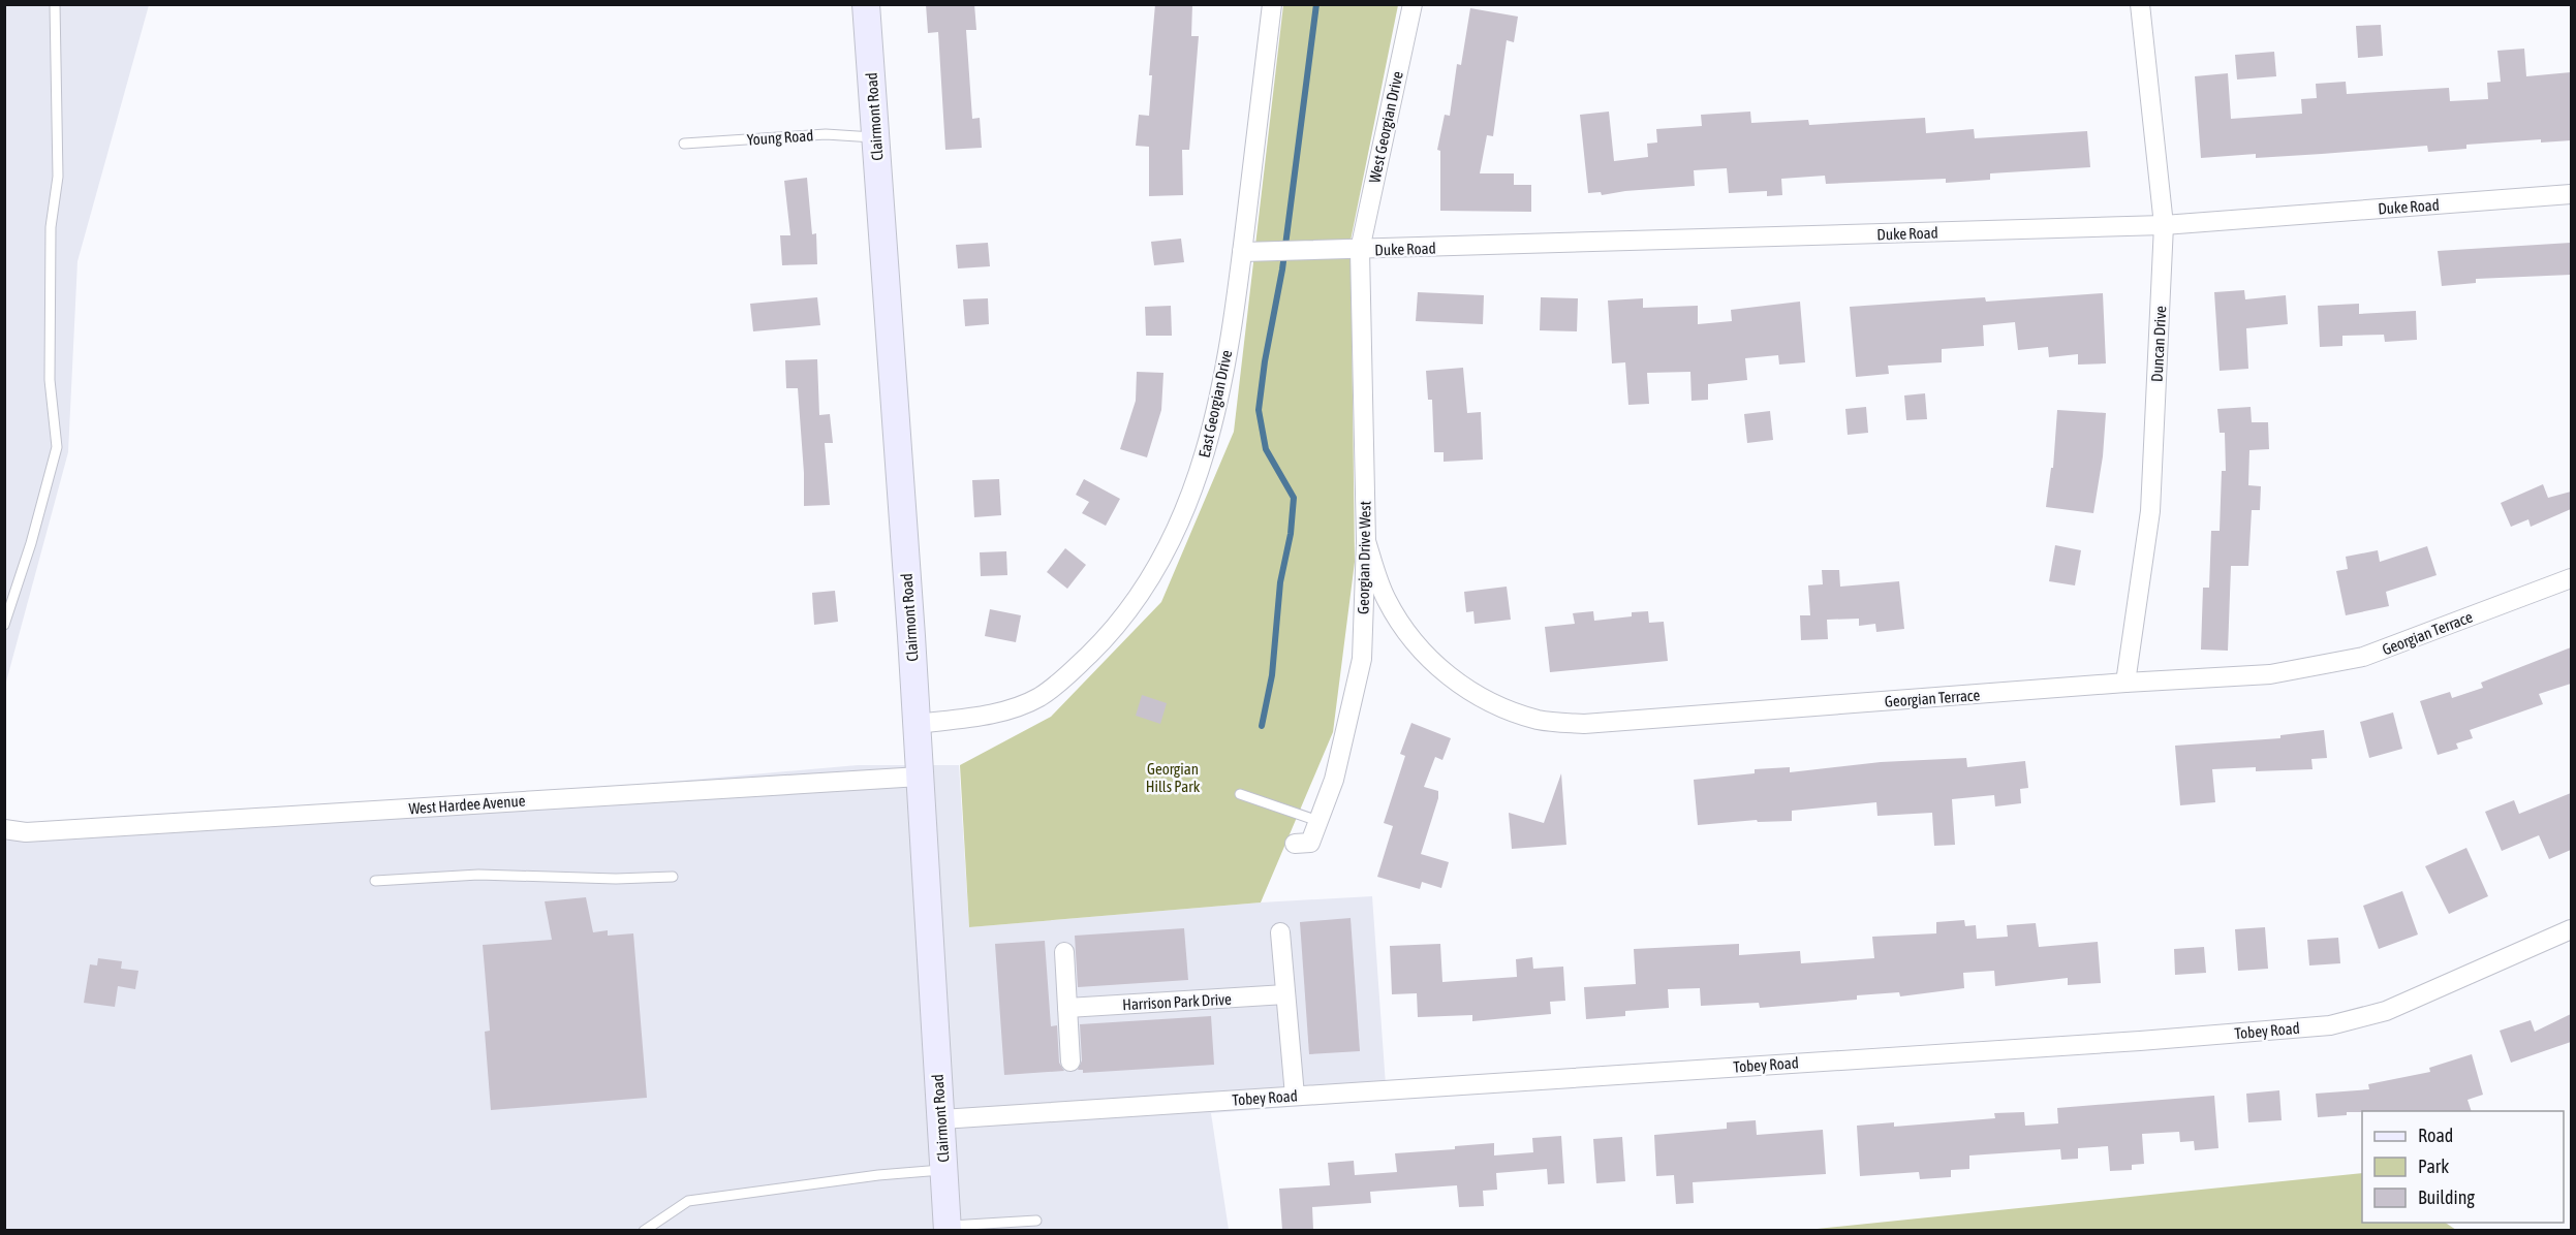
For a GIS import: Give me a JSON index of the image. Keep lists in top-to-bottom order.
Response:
{
  "streets": {
    "main road": ["Clairmont Road"],
    "street": [
      "West Georgian Drive",
      "Duke Road",
      "Duncan Drive",
      "East Georgian Drive",
      "Georgian Drive West",
      "Georgian Terrace",
      "West Hardee Avenue",
      "Harrison Park Drive",
      "Tobey Road"
    ],
    "lane": ["Young Road"]
  },
  "crossings": [
    ["Clairmont Road", "Young Road"],
    ["Clairmont Road", "East Georgian Drive"],
    ["Clairmont Road", "West Hardee Avenue"],
    ["Clairmont Road", "Tobey Road"],
    ["West Georgian Drive", "Duke Road"],
    ["West Georgian Drive", "Georgian Drive West"],
    ["Duke Road", "Duncan Drive"],
    ["Duke Road", "East Georgian Drive"],
    ["Duke Road", "Georgian Drive West"],
    ["Duncan Drive", "Georgian Terrace"],
    ["Georgian Drive West", "Georgian Terrace"]
  ],
  "parks": ["Georgian Hills Park"],
  "legend": ["Road", "Park", "Building"]
}
